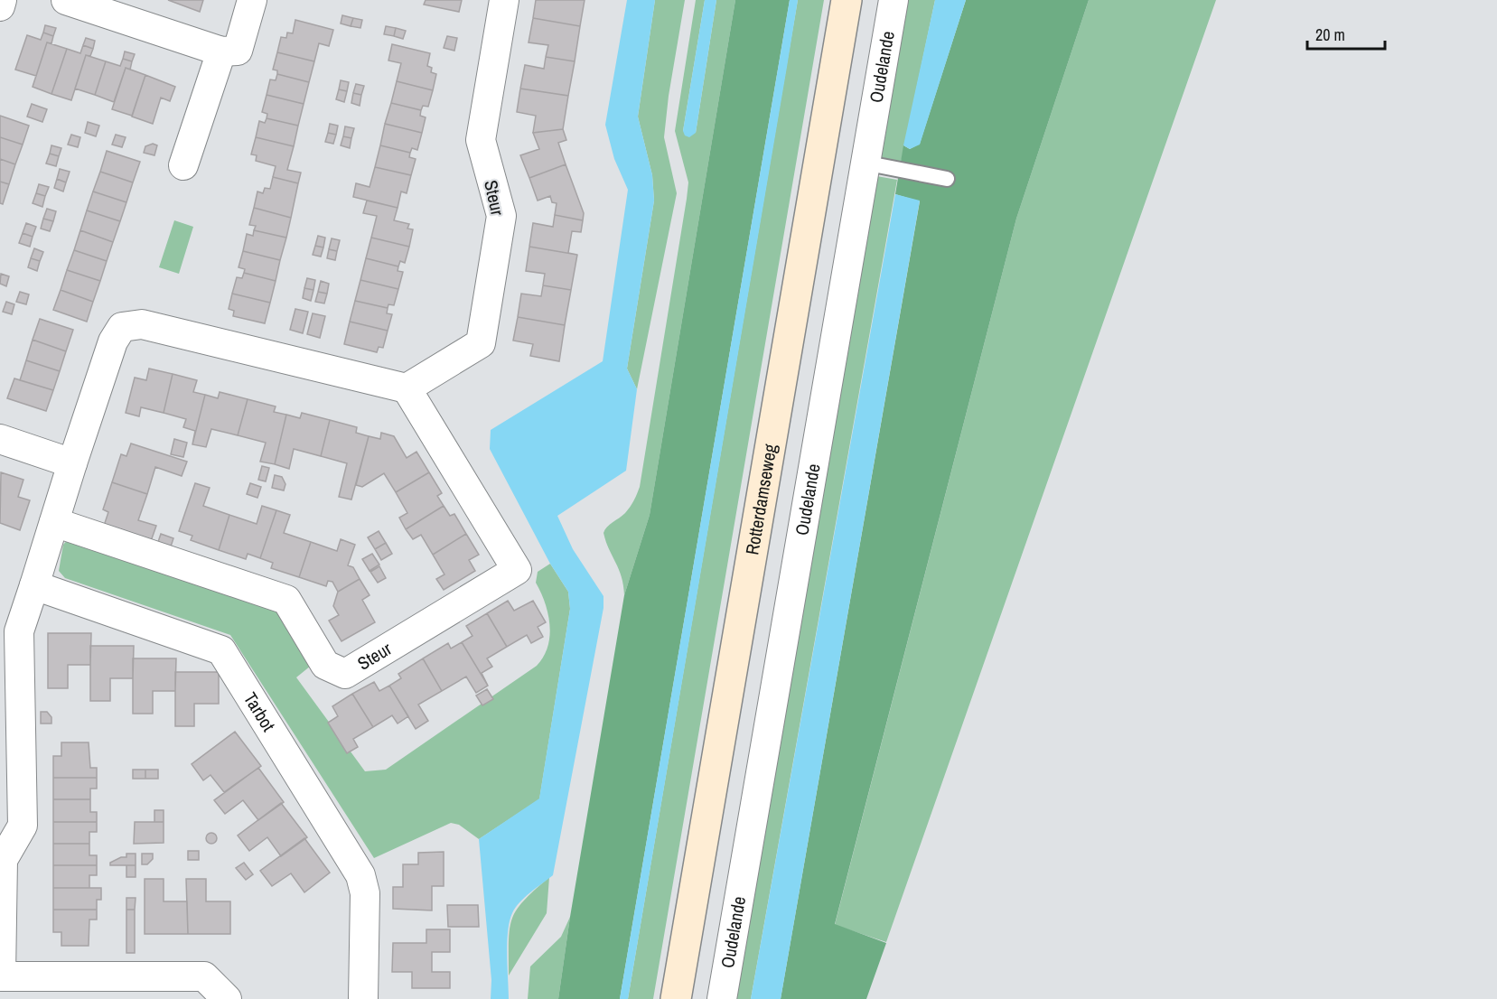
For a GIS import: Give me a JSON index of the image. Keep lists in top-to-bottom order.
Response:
{
  "streets": {
    "main road": ["Rotterdamseweg"],
    "street": ["Oudelande", "Steur", "Tarbot"]
  },
  "scale_bar": "20 m"
}
